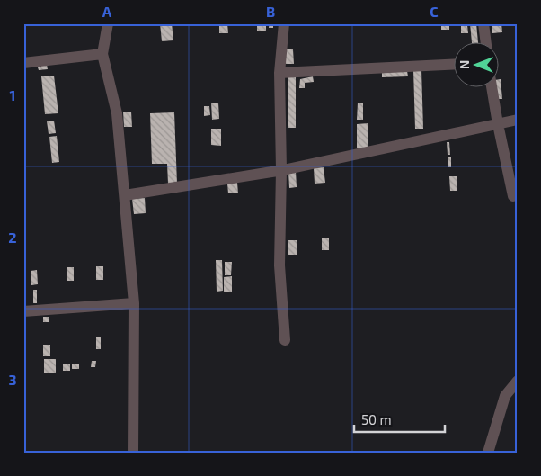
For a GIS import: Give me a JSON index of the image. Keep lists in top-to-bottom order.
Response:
{
  "scale_bar": "50 m",
  "north": "left",
  "grid": {
    "columns": ["A", "B", "C"],
    "rows": ["1", "2", "3"]
  }
}
